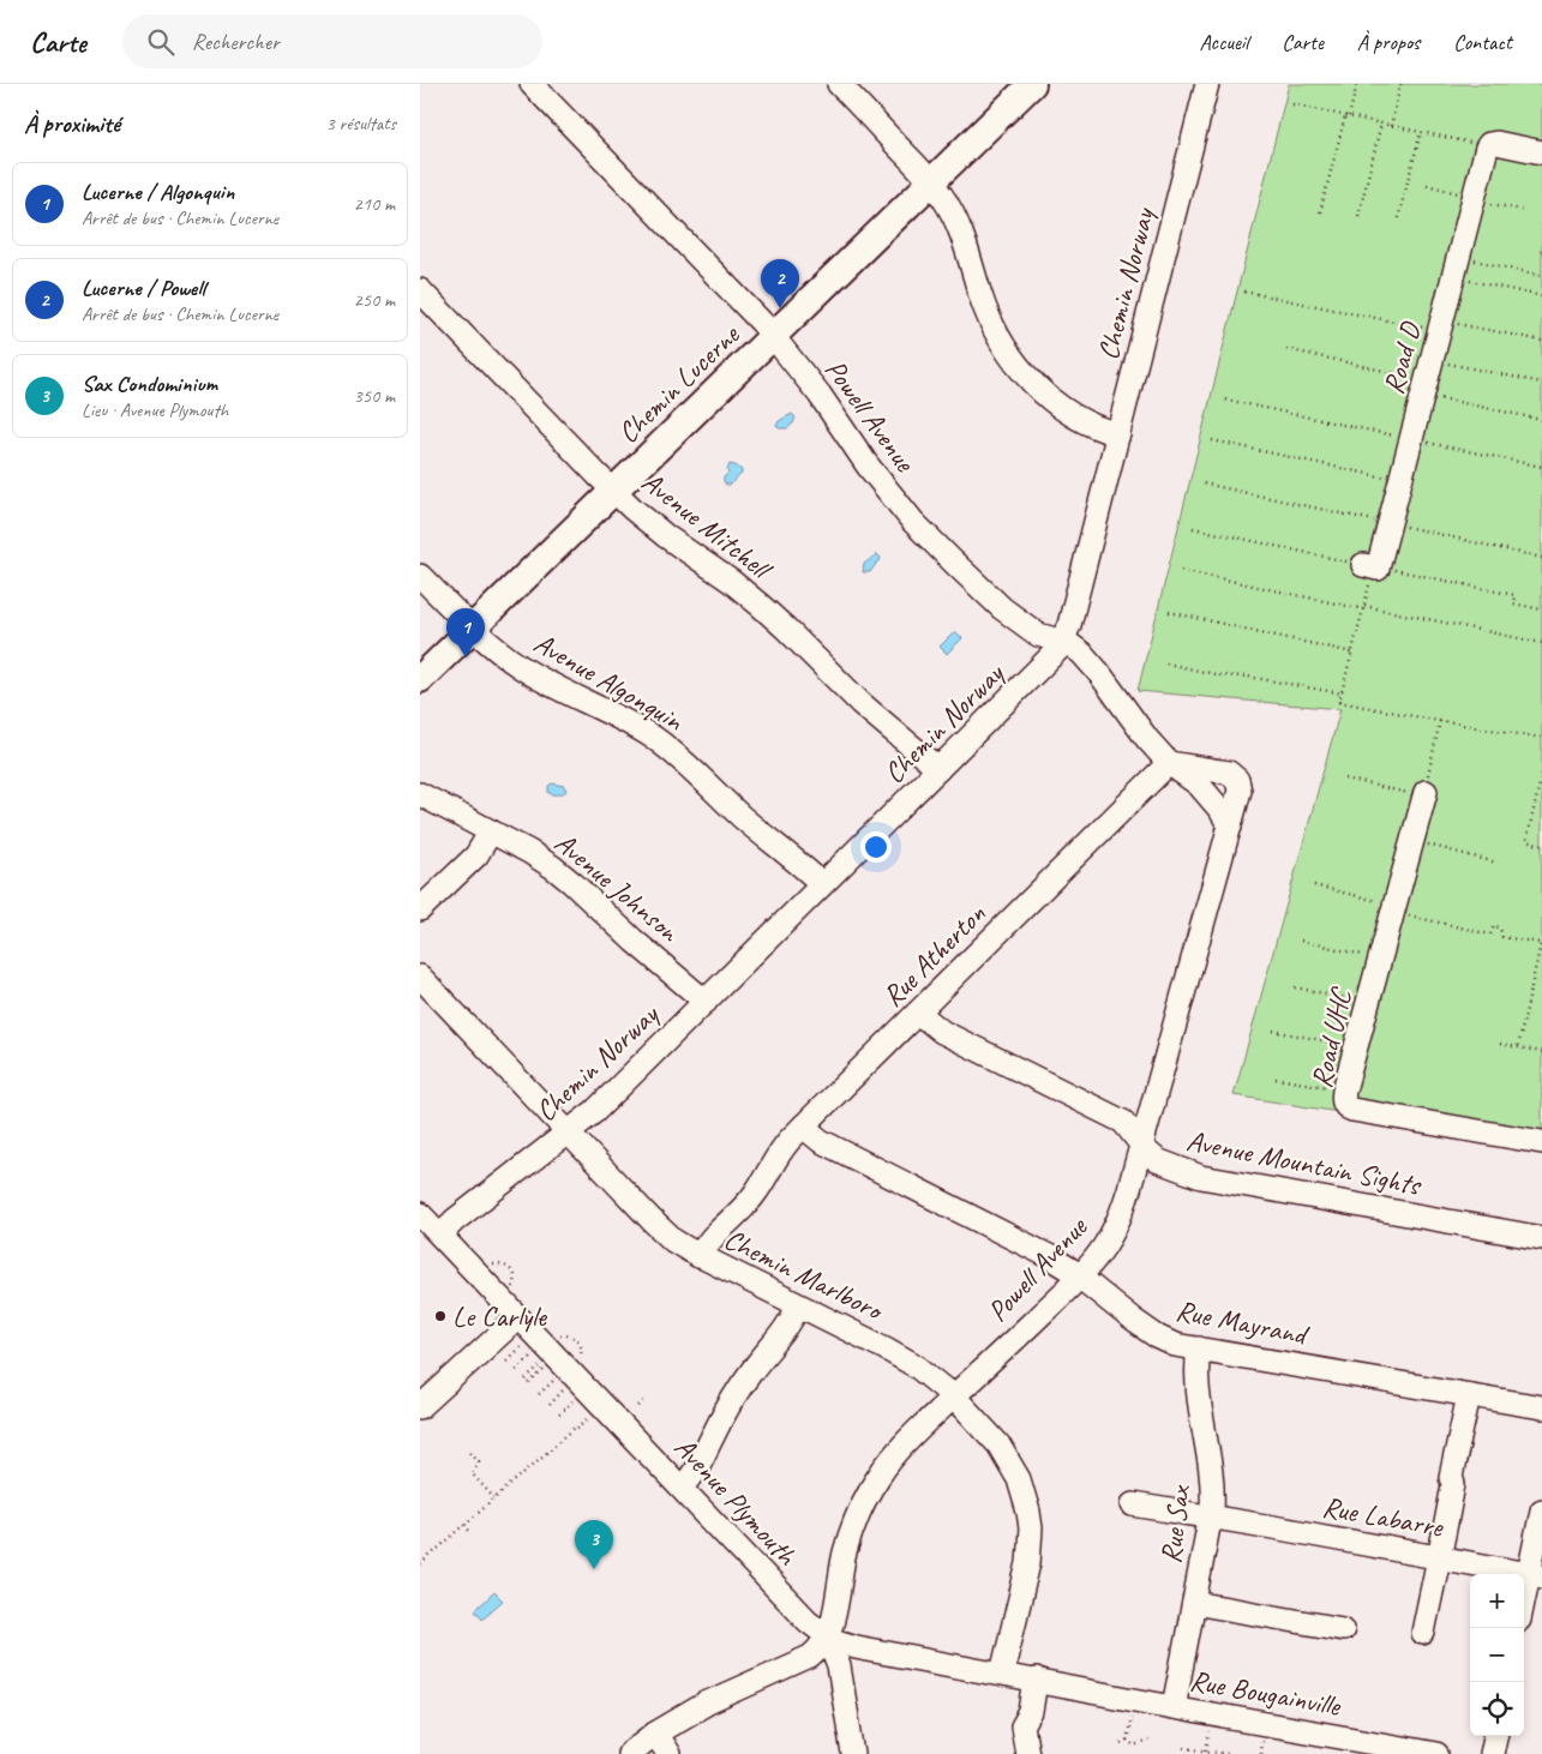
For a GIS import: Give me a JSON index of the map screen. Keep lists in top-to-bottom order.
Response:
{
  "streets": {
    "main road": ["Chemin Lucerne"],
    "street": [
      "Chemin Norway",
      "Road D",
      "Powell Avenue",
      "Avenue Mitchell",
      "Avenue Algonquin",
      "Avenue Johnson",
      "Rue Atherton",
      "Road UHC",
      "Avenue Mountain Sights",
      "Chemin Marlboro",
      "Rue Mayrand",
      "Avenue Plymouth",
      "Rue Labarre",
      "Rue Sax",
      "Rue Bougainville"
    ]
  },
  "crossings": [
    ["Chemin Norway", "Powell Avenue"],
    ["Chemin Norway", "Avenue Mitchell"],
    ["Chemin Norway", "Avenue Algonquin"],
    ["Chemin Norway", "Avenue Johnson"],
    ["Chemin Norway", "Chemin Marlboro"],
    ["Chemin Norway", "Avenue Plymouth"],
    ["Chemin Lucerne", "Powell Avenue"],
    ["Chemin Lucerne", "Avenue Mitchell"],
    ["Chemin Lucerne", "Avenue Algonquin"],
    ["Powell Avenue", "Rue Atherton"],
    ["Powell Avenue", "Avenue Mountain Sights"],
    ["Powell Avenue", "Chemin Marlboro"],
    ["Powell Avenue", "Rue Mayrand"],
    ["Powell Avenue", "Avenue Plymouth"],
    ["Rue Atherton", "Avenue Mountain Sights"],
    ["Rue Atherton", "Chemin Marlboro"],
    ["Rue Atherton", "Rue Mayrand"],
    ["Chemin Marlboro", "Avenue Plymouth"],
    ["Rue Mayrand", "Rue Sax"],
    ["Avenue Plymouth", "Rue Bougainville"],
    ["Rue Labarre", "Rue Sax"],
    ["Rue Sax", "Rue Bougainville"]
  ],
  "places": ["Le Carlyle"],
  "page": {
    "header": "Carte",
    "search": "Rechercher",
    "nav": [
      "Accueil",
      "Carte",
      "À propos",
      "Contact"
    ],
    "heading": ["À proximité", "3 résultats"],
    "list": [
      {
        "mark": "1",
        "name": "Lucerne / Algonquin",
        "note": "Arrêt de bus · Chemin Lucerne",
        "value": "210 m"
      },
      {
        "mark": "2",
        "name": "Lucerne / Powell",
        "note": "Arrêt de bus · Chemin Lucerne",
        "value": "250 m"
      },
      {
        "mark": "3",
        "name": "Sax Condominium",
        "note": "Lieu · Avenue Plymouth",
        "value": "350 m"
      }
    ],
    "pins": ["2", "1", "3"],
    "map_buttons": ["+", "−"]
  }
}
